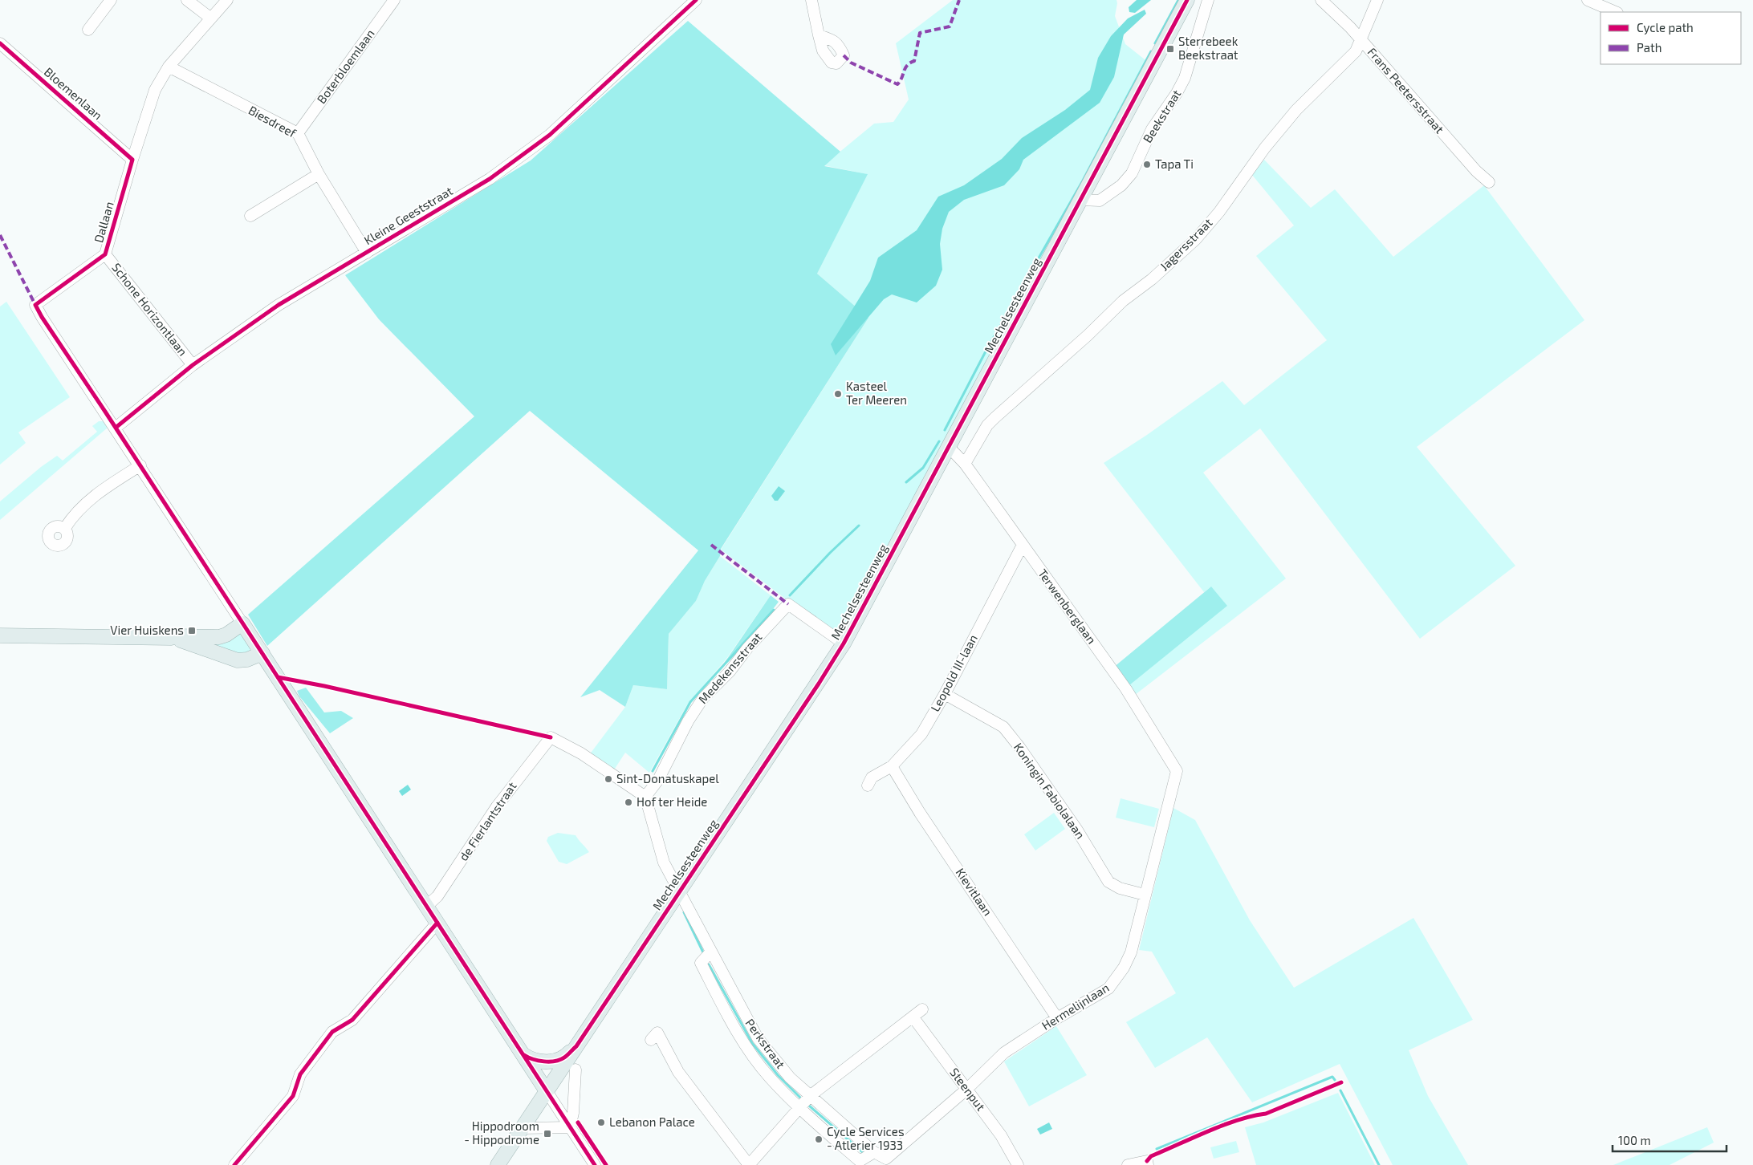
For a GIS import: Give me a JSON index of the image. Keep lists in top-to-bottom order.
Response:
{
  "streets": {
    "main road": ["Mechelsesteenweg"],
    "street": [
      "Boterbloemlaan",
      "Frans Peetersstraat",
      "Bloemenlaan",
      "Beekstraat",
      "Biesdreef",
      "Kleine Geeststraat",
      "Dallaan",
      "Jagersstraat",
      "Schone Horizontlaan",
      "Terwenberglaan",
      "Medekensstraat",
      "Leopold III-laan",
      "Koningin Fabiolalaan",
      "de Fierlantstraat",
      "Kievitlaan",
      "Hermelijnlaan",
      "Perkstraat",
      "Steenput"
    ]
  },
  "crossings": [
    ["Boterbloemlaan", "Biesdreef"],
    ["Frans Peetersstraat", "Jagersstraat"],
    ["Bloemenlaan", "Dallaan"],
    ["Beekstraat", "Mechelsesteenweg"],
    ["Biesdreef", "Kleine Geeststraat"],
    ["Biesdreef", "Dallaan"],
    ["Kleine Geeststraat", "Dallaan"],
    ["Kleine Geeststraat", "Schone Horizontlaan"],
    ["Dallaan", "Schone Horizontlaan"],
    ["Jagersstraat", "Terwenberglaan"],
    ["Mechelsesteenweg", "Terwenberglaan"],
    ["Mechelsesteenweg", "Medekensstraat"],
    ["Mechelsesteenweg", "Perkstraat"],
    ["Terwenberglaan", "Leopold III-laan"],
    ["Terwenberglaan", "Hermelijnlaan"],
    ["Medekensstraat", "de Fierlantstraat"],
    ["Medekensstraat", "Perkstraat"],
    ["Leopold III-laan", "Koningin Fabiolalaan"],
    ["Leopold III-laan", "Kievitlaan"],
    ["Koningin Fabiolalaan", "Hermelijnlaan"],
    ["de Fierlantstraat", "Perkstraat"],
    ["Kievitlaan", "Hermelijnlaan"],
    ["Hermelijnlaan", "Perkstraat"],
    ["Hermelijnlaan", "Steenput"]
  ],
  "places": {
    "transit": ["Sterrebeek Beekstraat", "Vier Huiskens", "Hippodroom - Hippodrome"],
    "other": [
      "Tapa Ti",
      "Kasteel Ter Meeren",
      "Sint-Donatuskapel",
      "Hof ter Heide",
      "Lebanon Palace",
      "Cycle Services - Atlerier 1933"
    ]
  },
  "legend": ["Cycle path", "Path"],
  "scale_bar": "100 m"
}
